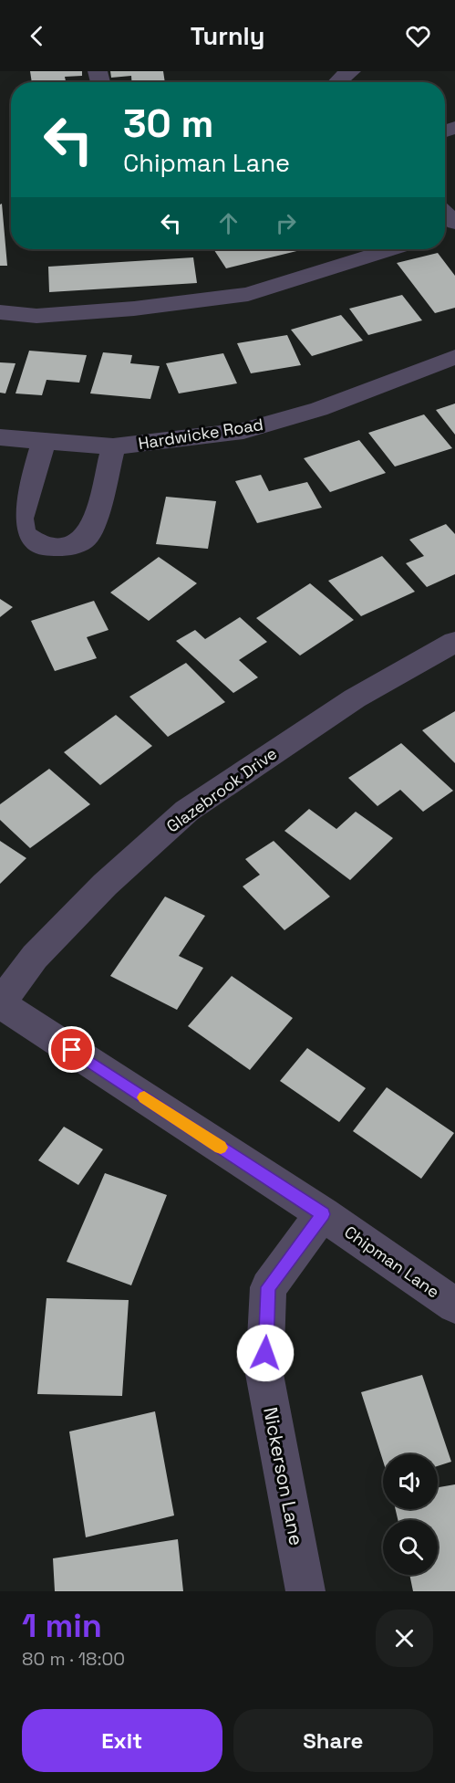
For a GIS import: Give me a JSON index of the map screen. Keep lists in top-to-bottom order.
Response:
{
  "streets": {
    "street": [
      "Hardwicke Road",
      "Glazebrook Drive",
      "Chipman Lane",
      "Nickerson Lane"
    ]
  },
  "crossings": [
    ["Glazebrook Drive", "Chipman Lane"],
    ["Chipman Lane", "Nickerson Lane"]
  ],
  "page": {
    "header": "Turnly",
    "turn": ["30 m", "Chipman Lane"],
    "heading": ["1 min", "80 m · 18:00"],
    "buttons": ["Exit", "Share"]
  }
}
